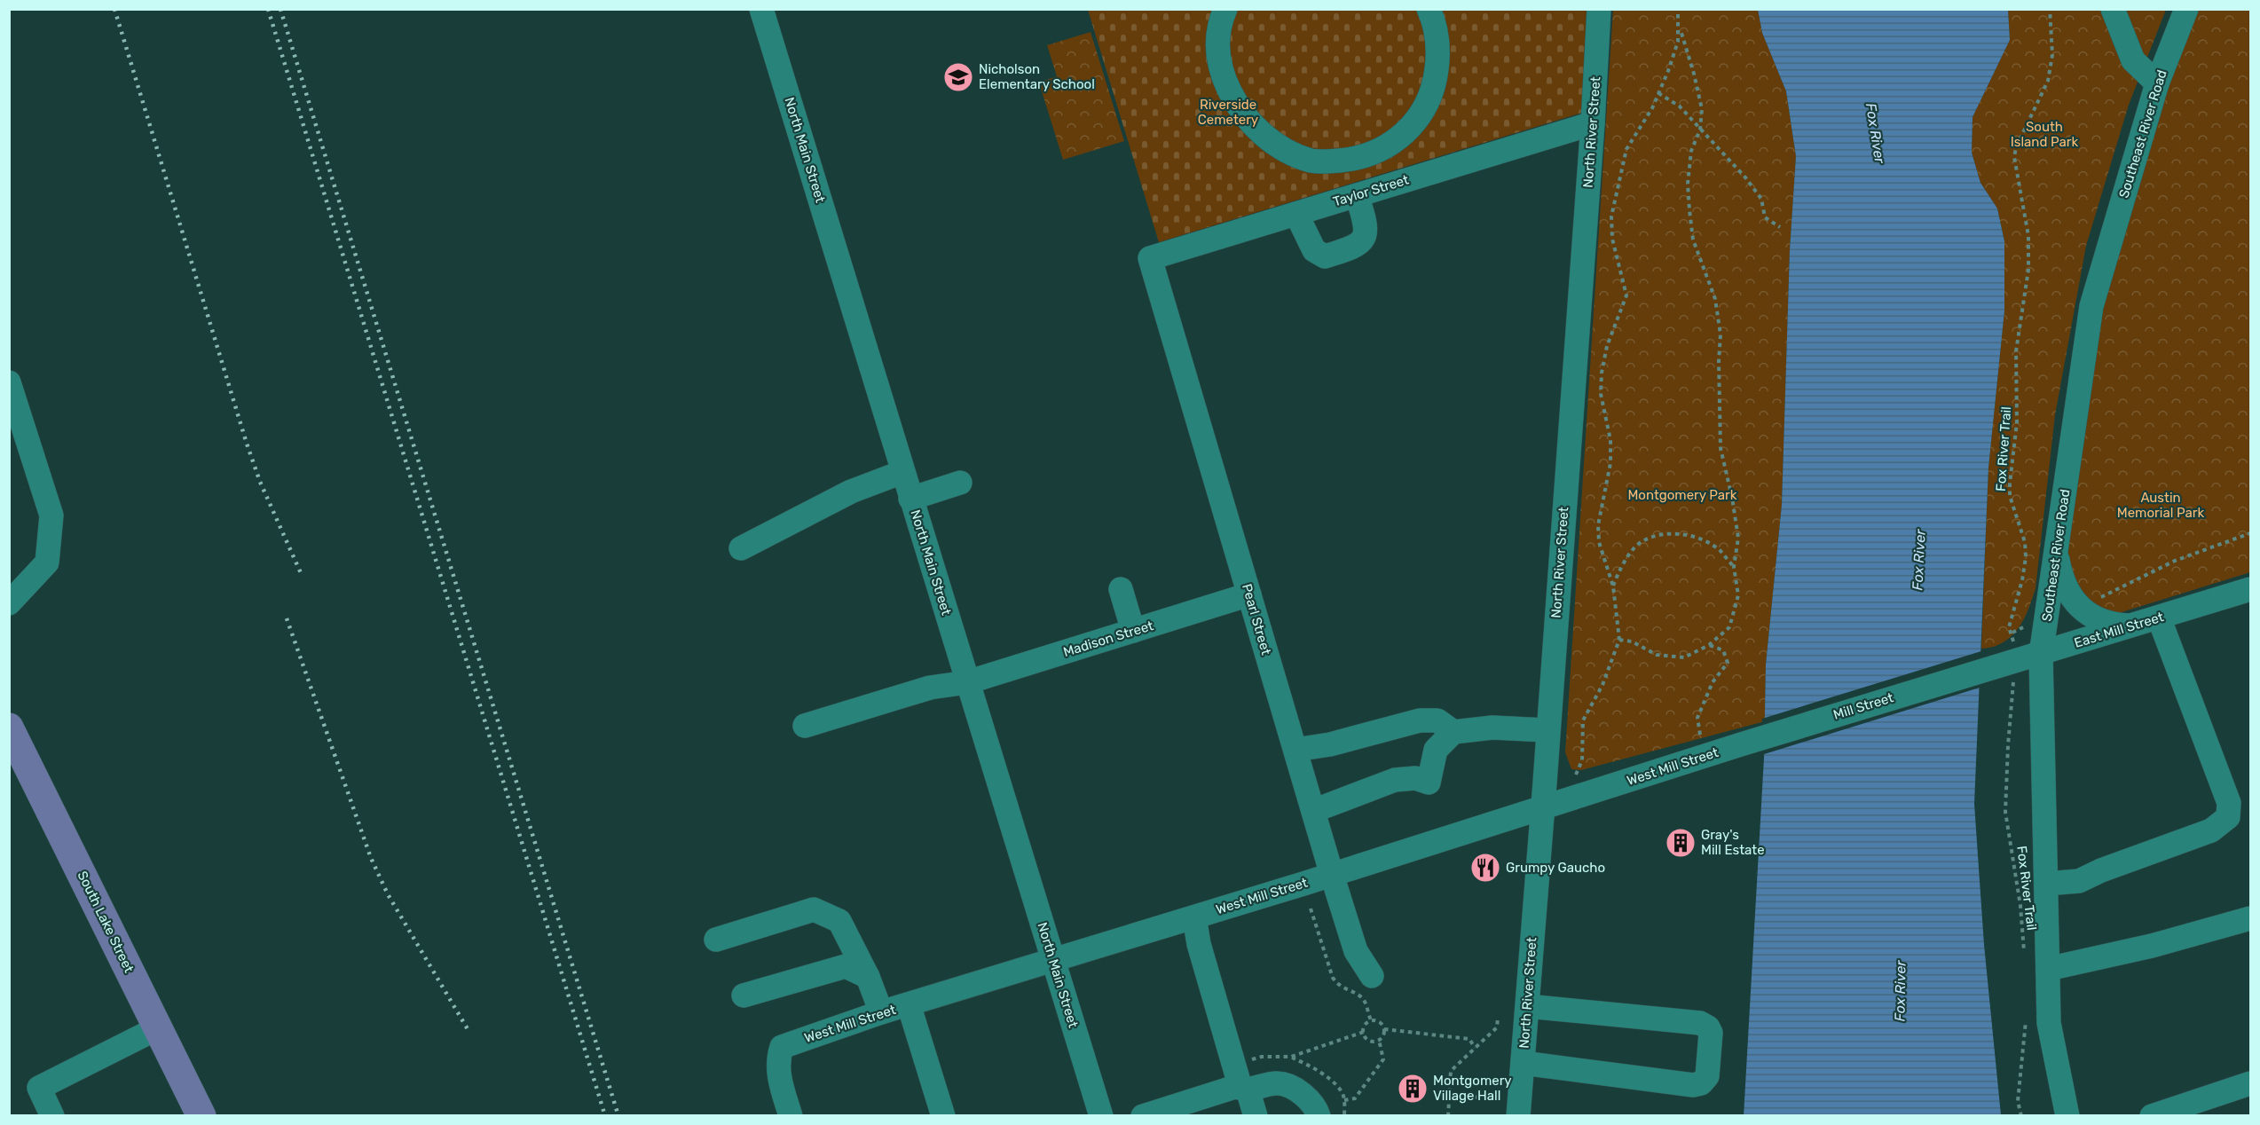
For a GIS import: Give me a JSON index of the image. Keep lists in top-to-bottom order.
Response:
{
  "streets": {
    "main road": ["South Lake Street"],
    "street": [
      "North River Street",
      "Southeast River Road",
      "North Main Street",
      "Taylor Street",
      "Pearl Street",
      "East Mill Street",
      "Madison Street",
      "Mill Street",
      "West Mill Street"
    ],
    "path": ["Fox River Trail"]
  },
  "crossings": [
    ["North River Street", "Taylor Street"],
    ["North River Street", "West Mill Street"],
    ["Southeast River Road", "East Mill Street"],
    ["North Main Street", "Madison Street"],
    ["North Main Street", "West Mill Street"],
    ["Taylor Street", "Pearl Street"],
    ["Fox River Trail", "East Mill Street"],
    ["Pearl Street", "Madison Street"],
    ["Pearl Street", "West Mill Street"],
    ["East Mill Street", "Mill Street"],
    ["Mill Street", "West Mill Street"]
  ],
  "water": ["Fox River"],
  "parks": [
    "Riverside Cemetery",
    "South Island Park",
    "Montgomery Park",
    "Austin Memorial Park"
  ],
  "places": {
    "school or university": ["Nicholson Elementary School"],
    "building": ["Gray's Mill Estate", "Montgomery Village Hall"],
    "restaurant": ["Grumpy Gaucho"]
  }
}
